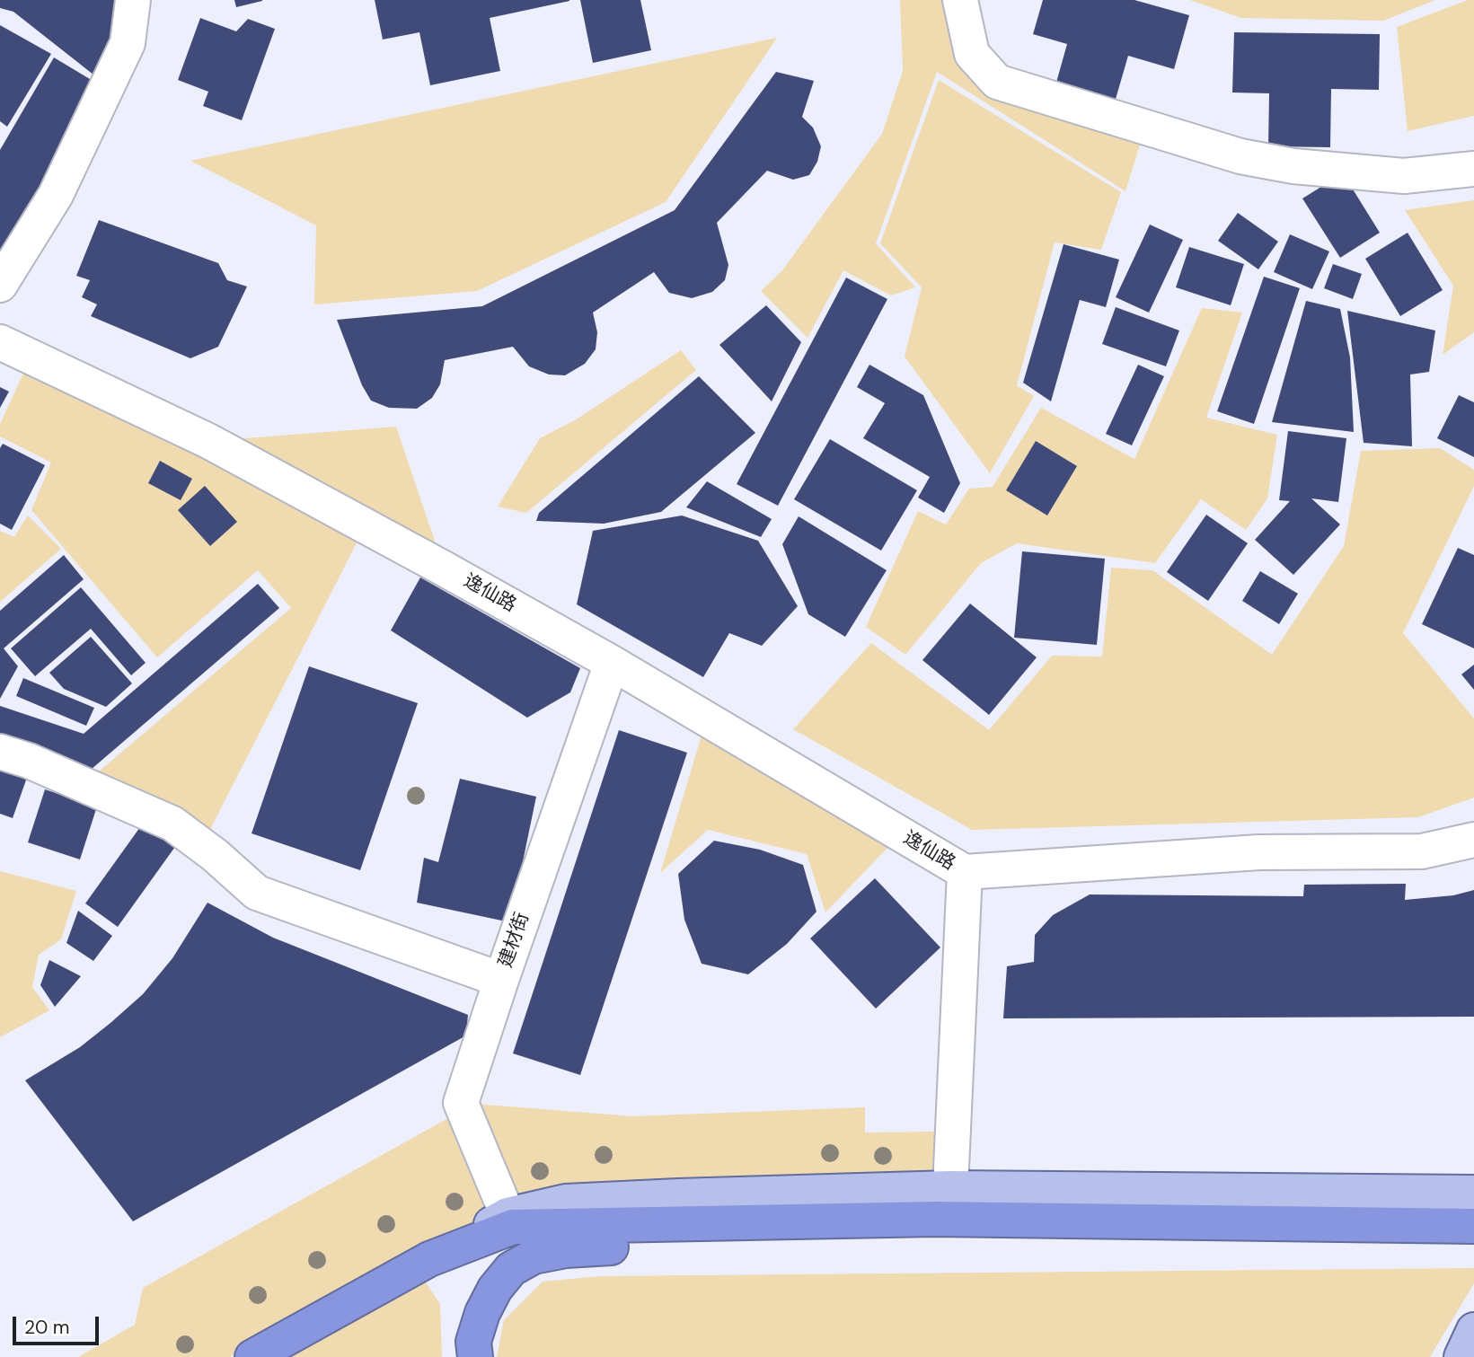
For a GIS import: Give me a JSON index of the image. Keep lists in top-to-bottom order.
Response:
{
  "streets": {
    "street": ["逸仙路", "建材街"]
  },
  "crossings": [
    ["逸仙路", "建材街"]
  ],
  "scale_bar": "20 m"
}
